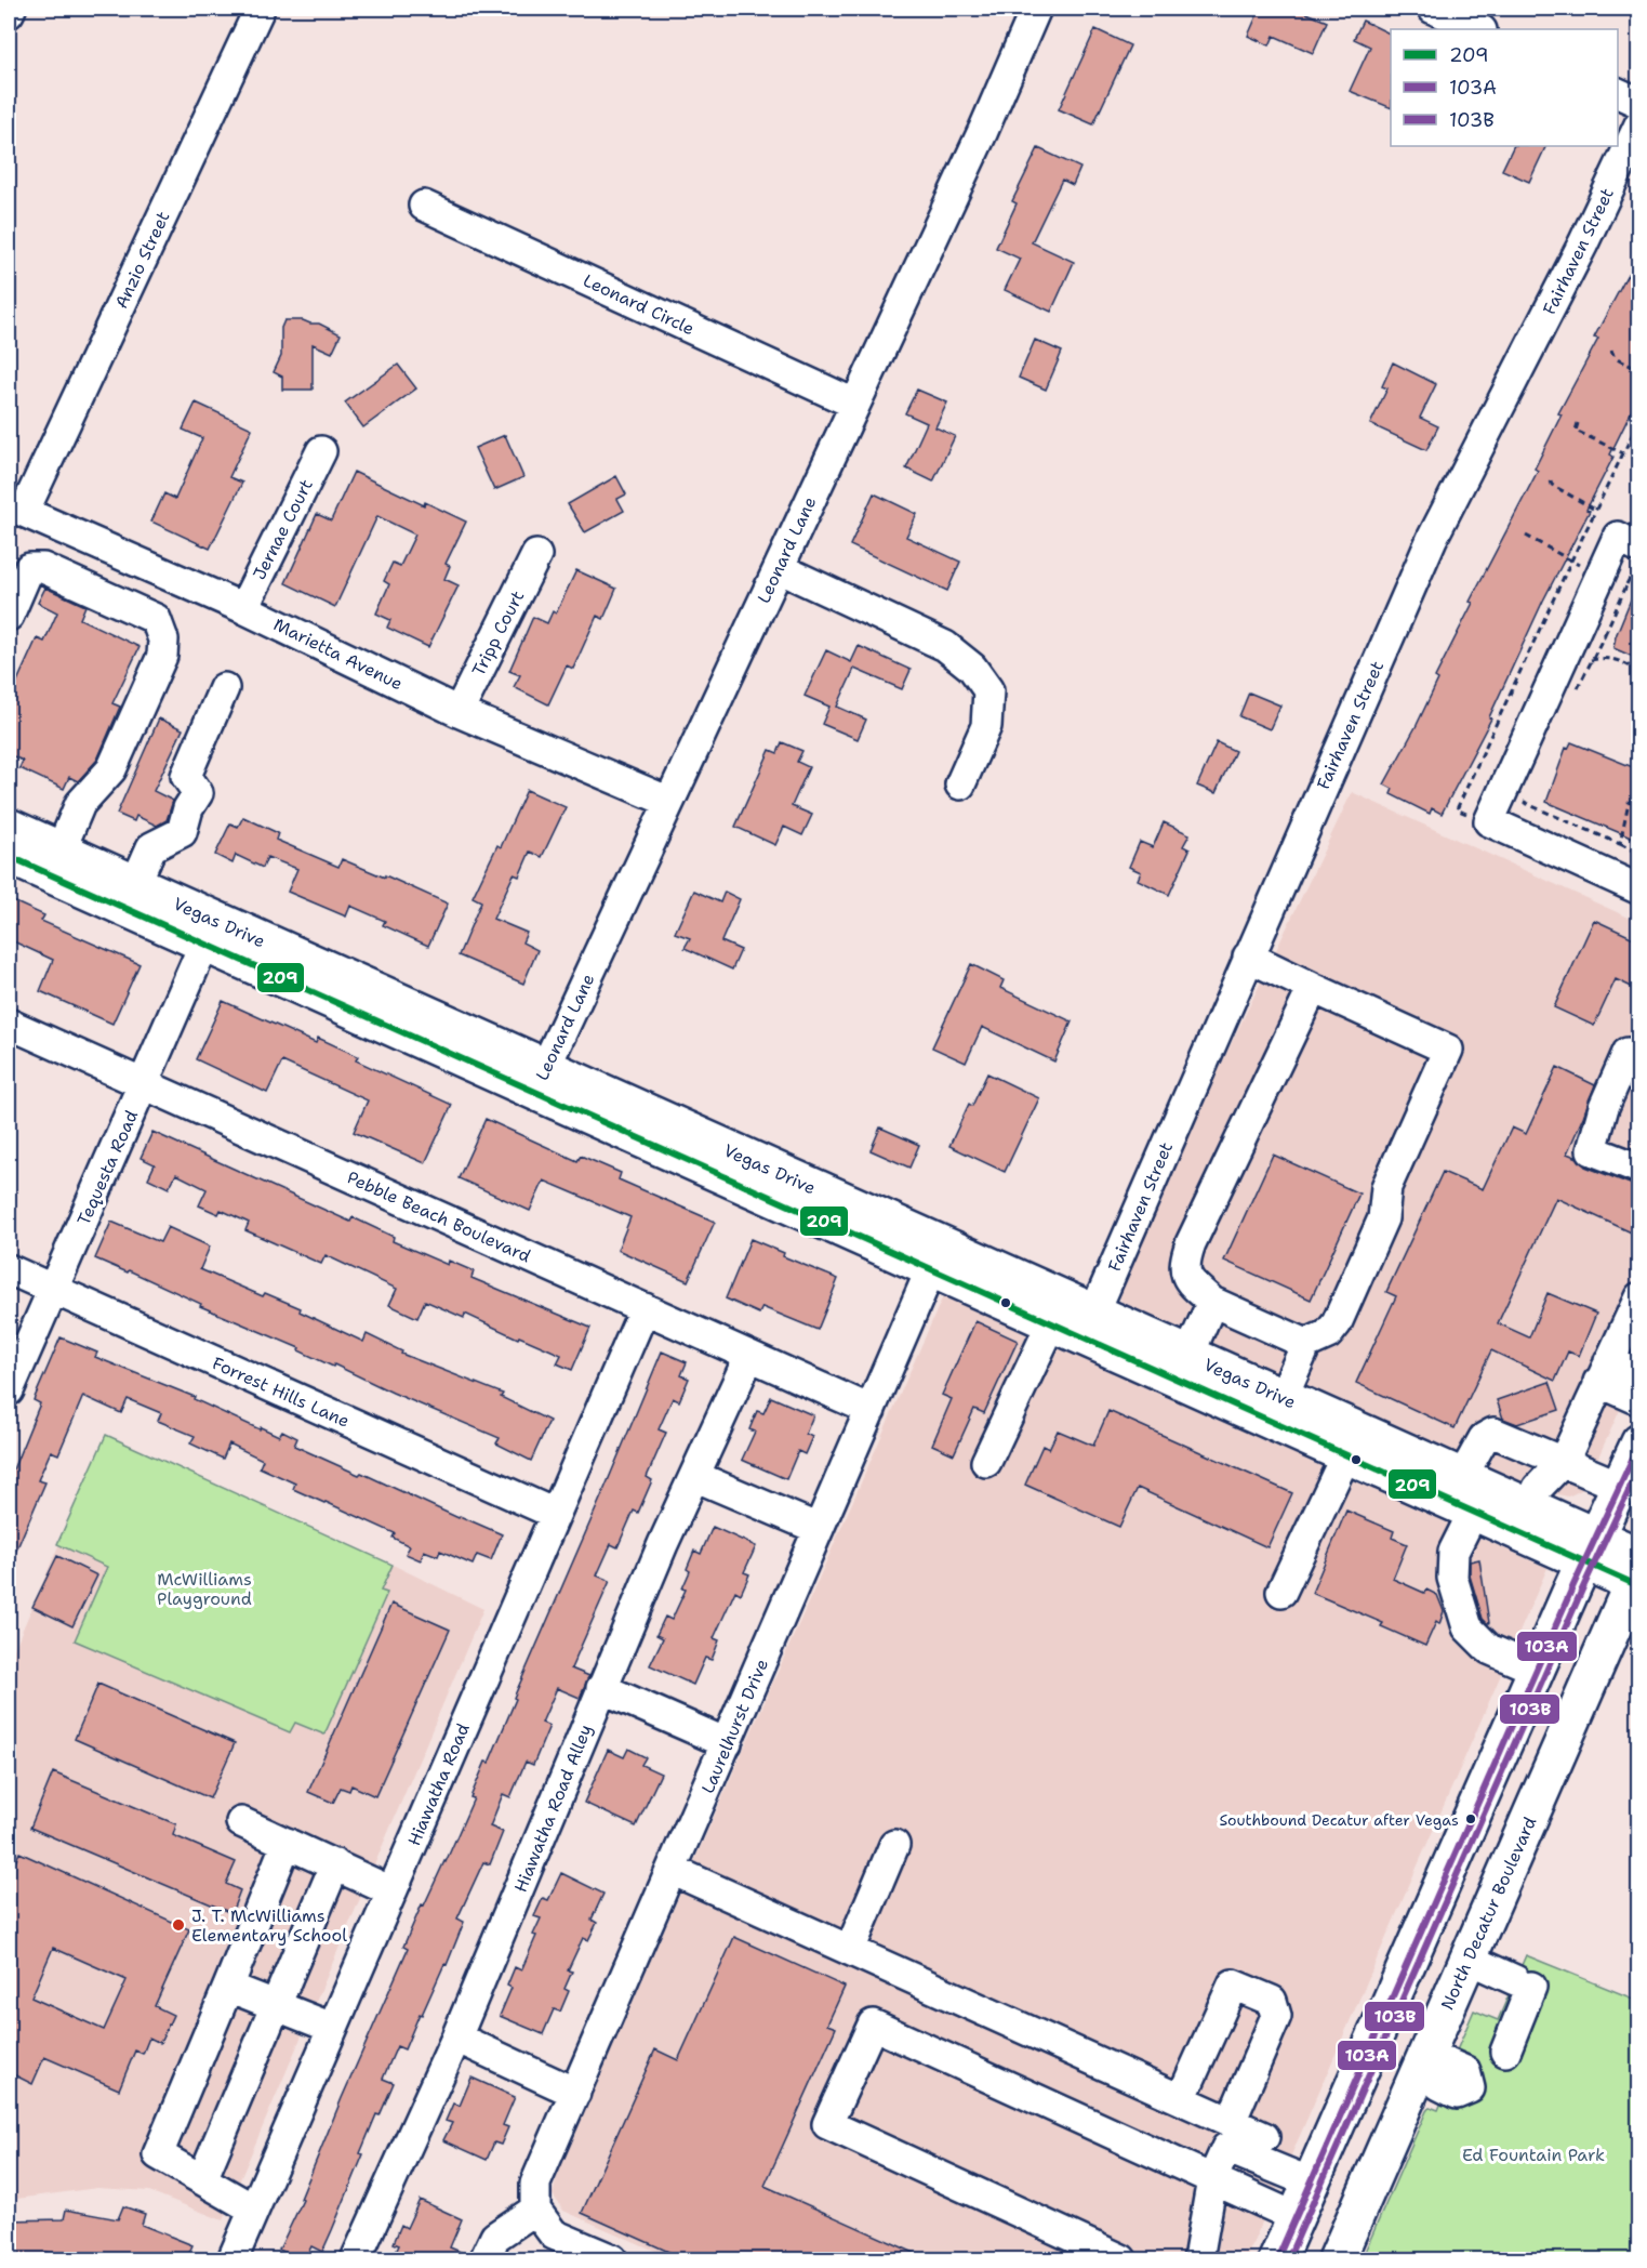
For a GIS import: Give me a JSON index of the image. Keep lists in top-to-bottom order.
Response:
{
  "streets": {
    "main road": ["Vegas Drive", "North Decatur Boulevard"],
    "street": [
      "Fairhaven Street",
      "Anzio Street",
      "Leonard Circle",
      "Jernae Court",
      "Leonard Lane",
      "Tripp Court",
      "Marietta Avenue",
      "Tequesta Road",
      "Pebble Beach Boulevard",
      "Forrest Hills Lane",
      "Laurelhurst Drive",
      "Hiawatha Road",
      "Hiawatha Road Alley"
    ]
  },
  "crossings": [
    ["Fairhaven Street", "Vegas Drive"],
    ["Anzio Street", "Marietta Avenue"],
    ["Leonard Circle", "Leonard Lane"],
    ["Jernae Court", "Marietta Avenue"],
    ["Leonard Lane", "Marietta Avenue"],
    ["Leonard Lane", "Vegas Drive"],
    ["Tripp Court", "Marietta Avenue"],
    ["Vegas Drive", "Tequesta Road"],
    ["Vegas Drive", "Laurelhurst Drive"],
    ["Vegas Drive", "North Decatur Boulevard"],
    ["Tequesta Road", "Pebble Beach Boulevard"],
    ["Tequesta Road", "Forrest Hills Lane"],
    ["Pebble Beach Boulevard", "Laurelhurst Drive"],
    ["Pebble Beach Boulevard", "Hiawatha Road"],
    ["Pebble Beach Boulevard", "Hiawatha Road Alley"],
    ["Forrest Hills Lane", "Hiawatha Road"]
  ],
  "parks": ["McWilliams Playground", "Ed Fountain Park"],
  "places": ["Southbound Decatur after Vegas", "J. T. McWilliams Elementary School"],
  "lines": ["transit line 209", "transit line 103A", "transit line 103B"],
  "legend": ["209", "103A", "103B"]
}
